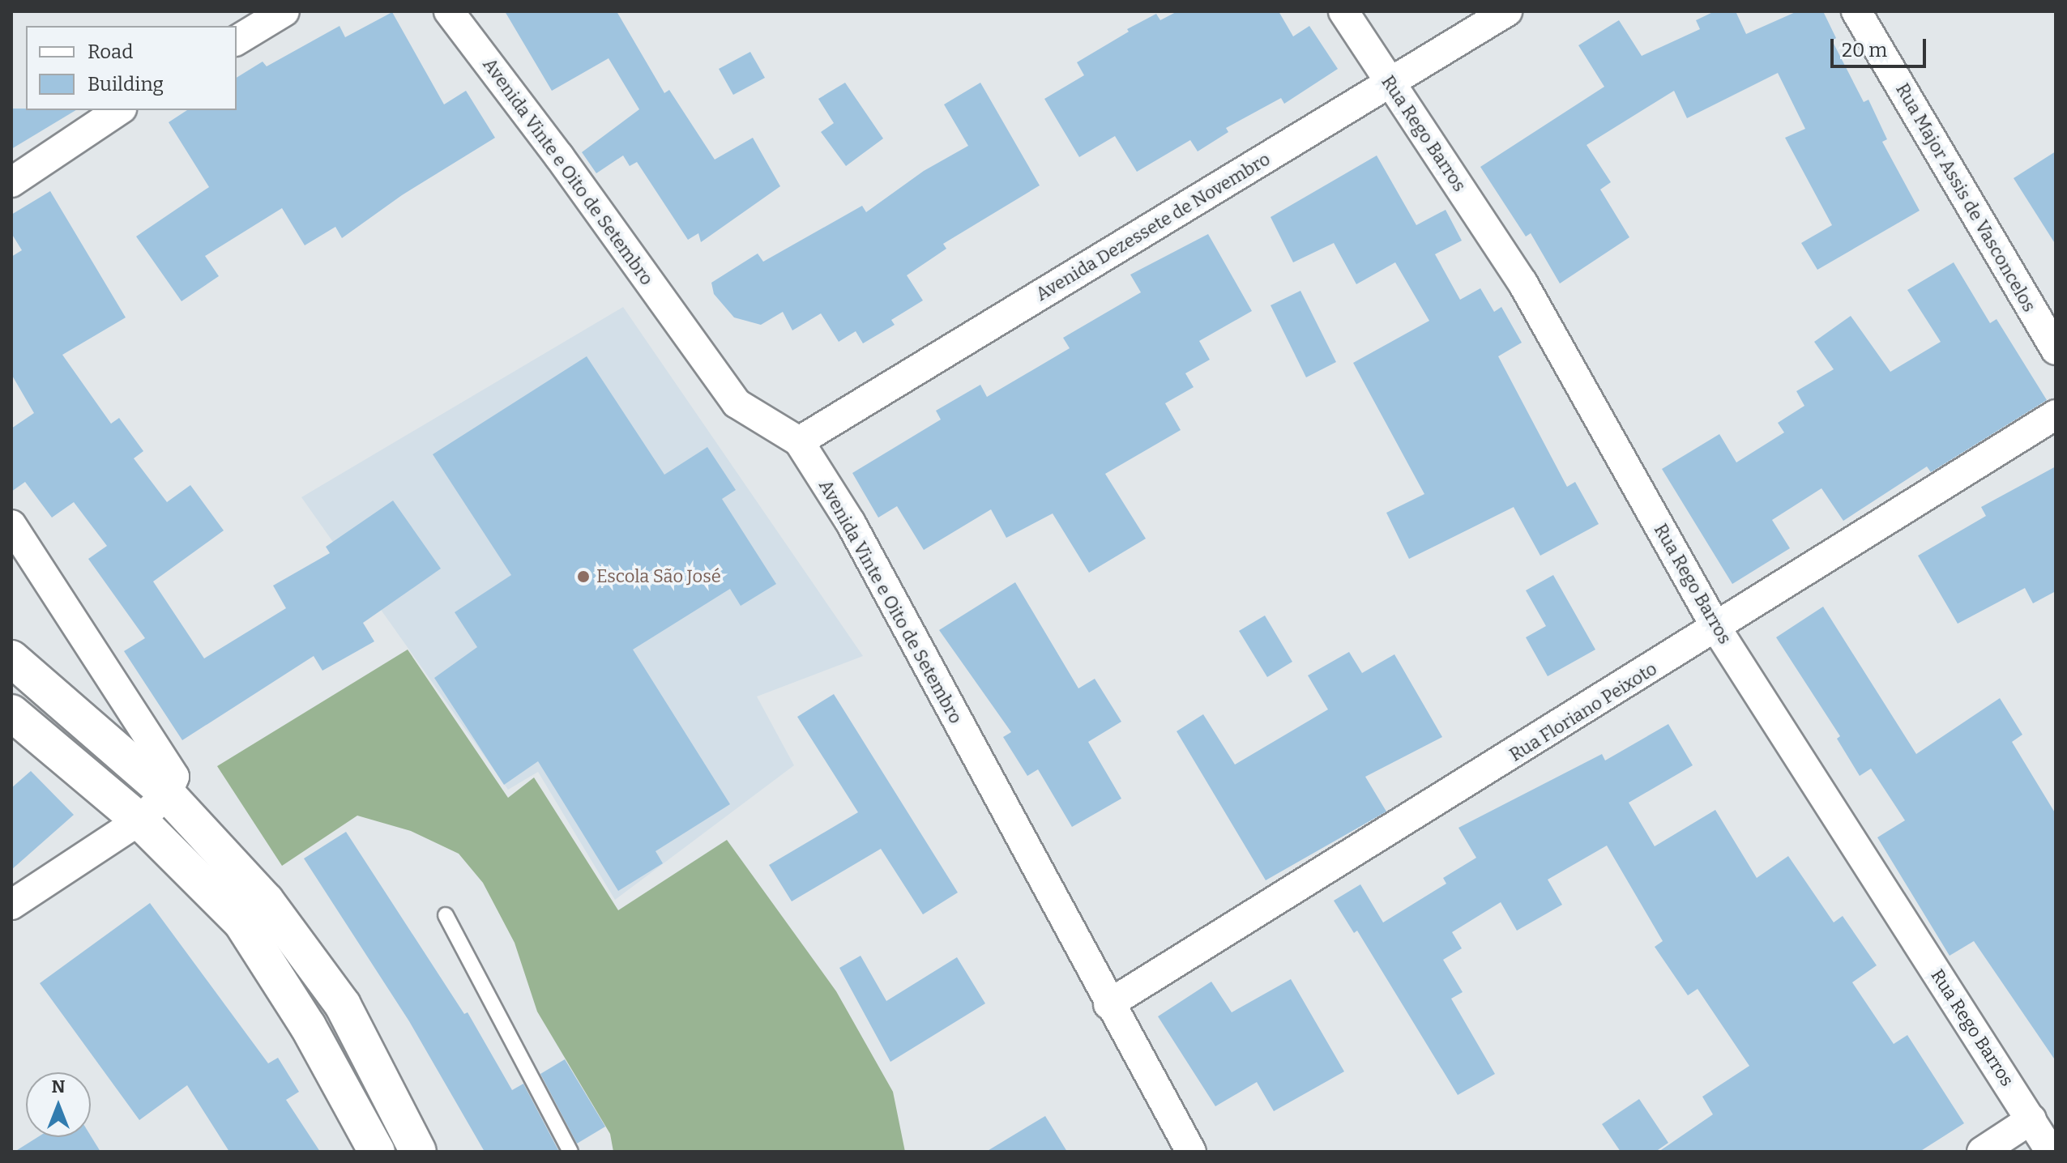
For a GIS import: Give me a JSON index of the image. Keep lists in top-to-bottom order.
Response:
{
  "streets": {
    "street": [
      "Rua Rego Barros",
      "Avenida Vinte e Oito de Setembro",
      "Rua Major Assis de Vasconcelos",
      "Avenida Dezessete de Novembro",
      "Rua Floriano Peixoto"
    ]
  },
  "crossings": [
    ["Rua Rego Barros", "Avenida Dezessete de Novembro"],
    ["Rua Rego Barros", "Rua Floriano Peixoto"],
    ["Avenida Vinte e Oito de Setembro", "Avenida Dezessete de Novembro"],
    ["Avenida Vinte e Oito de Setembro", "Rua Floriano Peixoto"]
  ],
  "places": ["Escola São José"],
  "legend": ["Road", "Building"],
  "scale_bar": "20 m",
  "north": "top"
}
